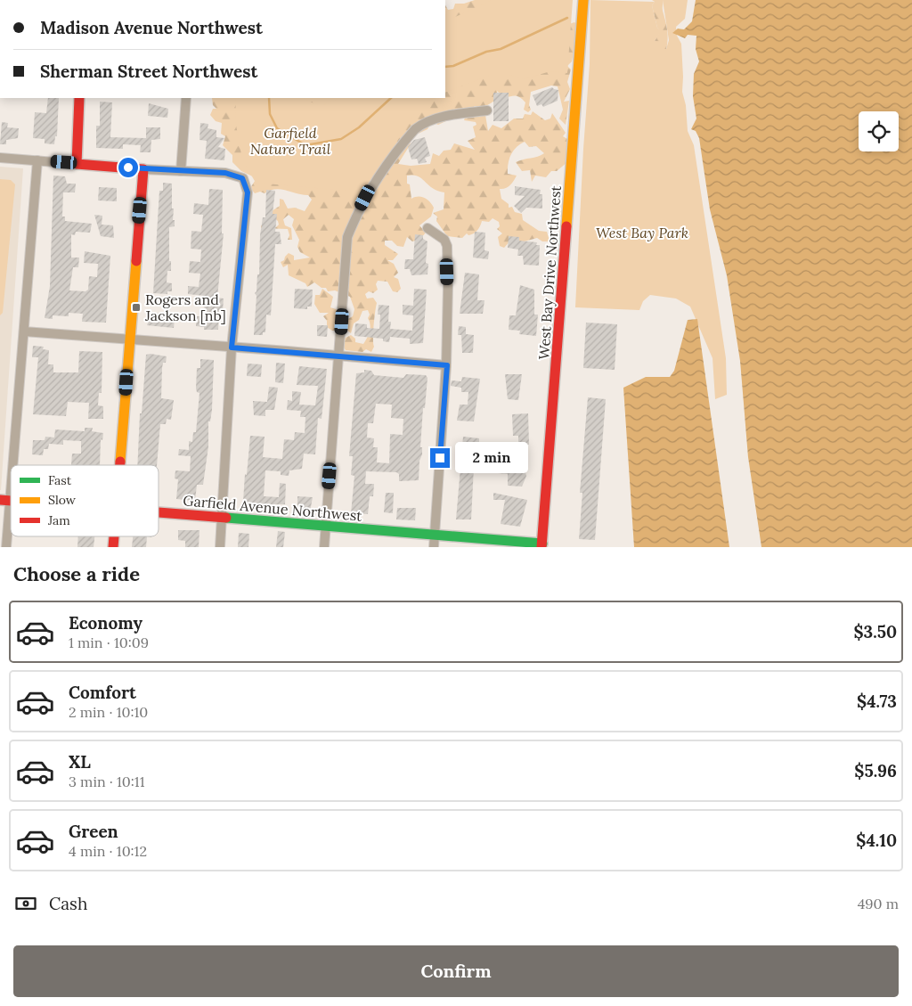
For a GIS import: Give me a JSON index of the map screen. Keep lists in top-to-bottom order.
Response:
{
  "streets": {
    "street": ["West Bay Drive Northwest", "Garfield Avenue Northwest"]
  },
  "crossings": [
    ["West Bay Drive Northwest", "Garfield Avenue Northwest"]
  ],
  "parks": ["Garfield Nature Trail", "West Bay Park"],
  "places": {
    "transit": ["Rogers and Jackson [nb]"]
  },
  "legend": ["Fast", "Slow", "Jam"],
  "page": {
    "banner": ["Madison Avenue Northwest", "Sherman Street Northwest"],
    "bubble": "2 min",
    "heading": "Choose a ride",
    "list": [
      {
        "name": "Economy",
        "note": "1 min · 10:09",
        "value": "$3.50"
      },
      {
        "name": "Comfort",
        "note": "2 min · 10:10",
        "value": "$4.73"
      },
      {
        "name": "XL",
        "note": "3 min · 10:11",
        "value": "$5.96"
      },
      {
        "name": "Green",
        "note": "4 min · 10:12",
        "value": "$4.10"
      }
    ],
    "pay": ["Cash", "490 m"],
    "buttons": "Confirm"
  }
}
